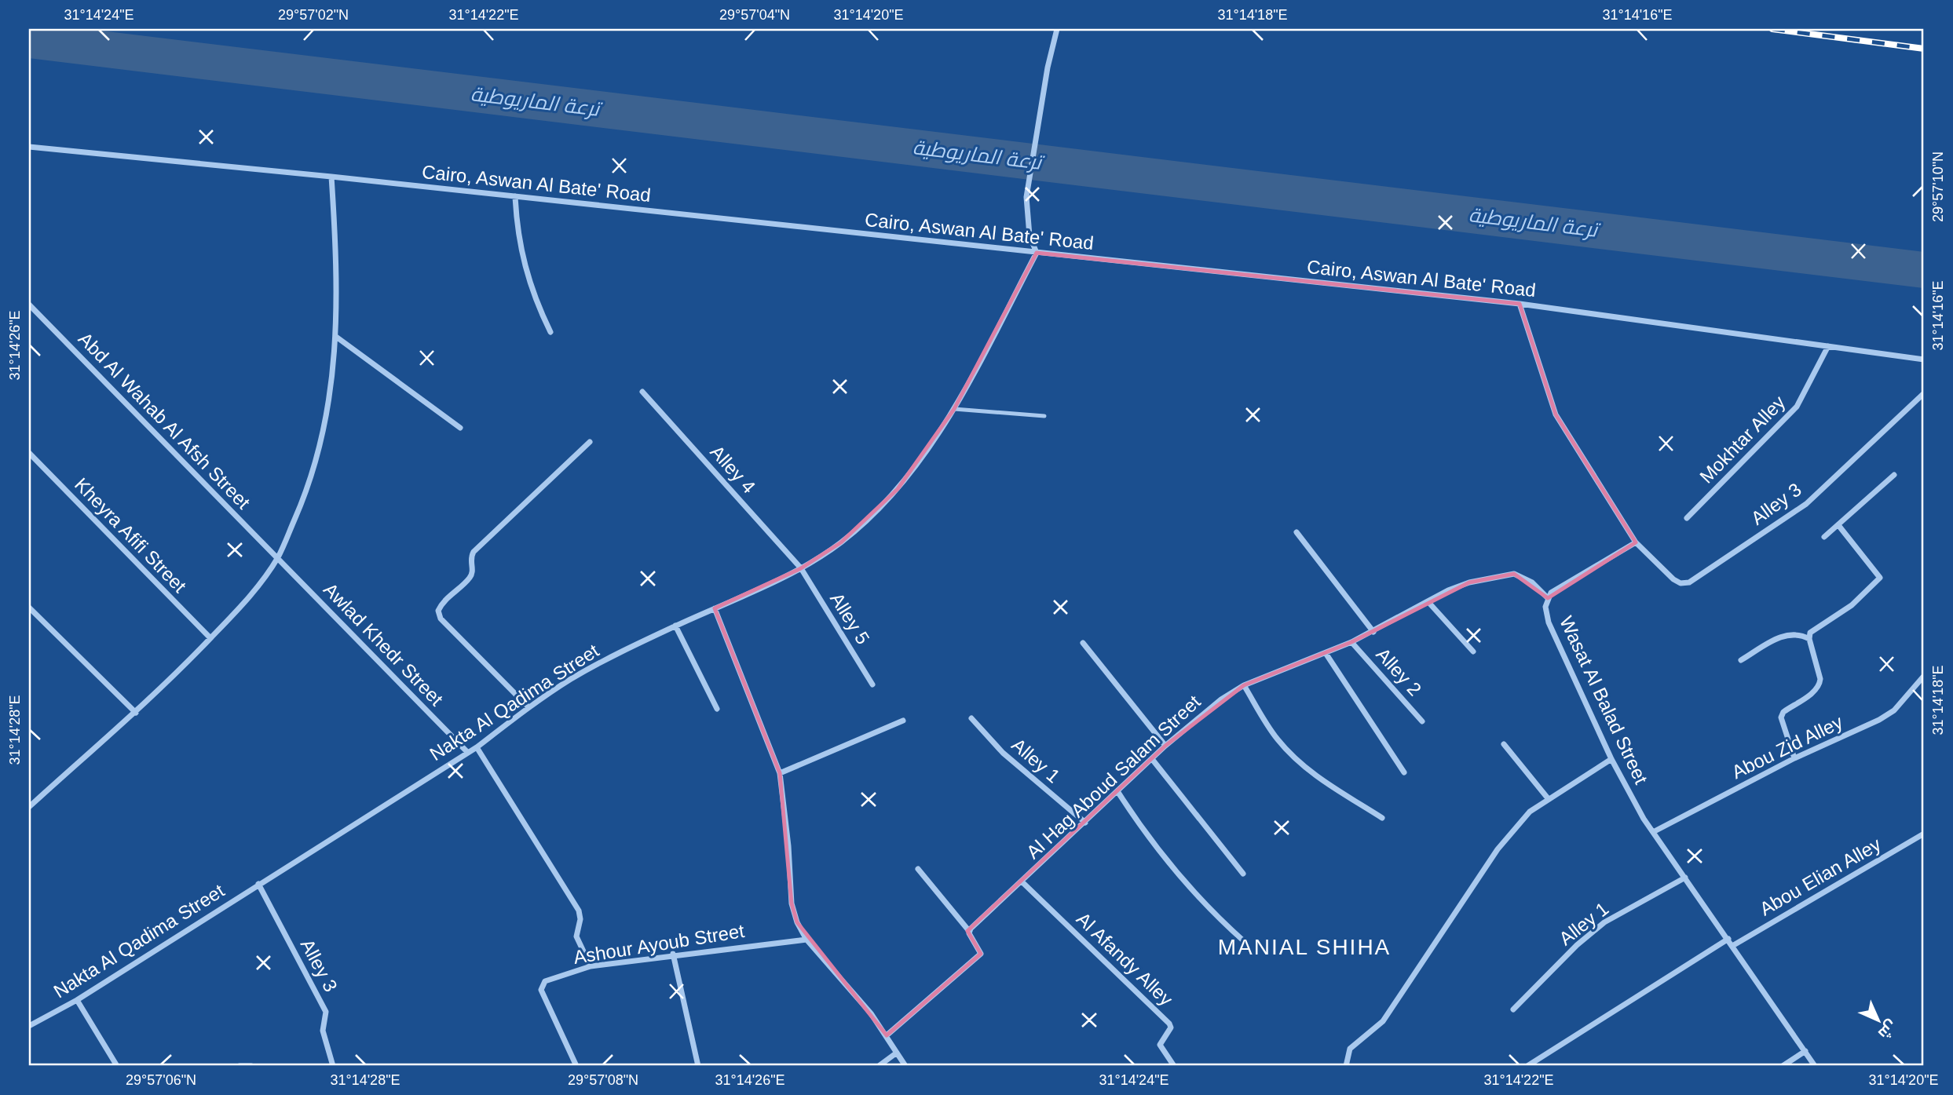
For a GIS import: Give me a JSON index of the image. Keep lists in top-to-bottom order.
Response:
{
  "streets": {
    "street": [
      "Cairo, Aswan Al Bate' Road",
      "Abd Al Wahab Al Afsh Street",
      "Mokhtar Alley",
      "Alley 4",
      "Alley 3",
      "Kheyra Afifi Street",
      "Alley 5",
      "Awlad Khedr Street",
      "Alley 2",
      "Wasat Al Balad Street",
      "Nakta Al Qadima Street",
      "Abou Zid Alley",
      "Alley 1",
      "Al Hag Aboud Salam Street",
      "Abou Elian Alley",
      "Ashour Ayoub Street",
      "Al Afandy Alley"
    ]
  },
  "crossings": [
    ["Cairo, Aswan Al Bate' Road", "Mokhtar Alley"],
    ["Cairo, Aswan Al Bate' Road", "Nakta Al Qadima Street"],
    ["Abd Al Wahab Al Afsh Street", "Awlad Khedr Street"],
    ["Alley 4", "Alley 5"],
    ["Alley 4", "Nakta Al Qadima Street"],
    ["Alley 3", "Wasat Al Balad Street"],
    ["Alley 3", "Nakta Al Qadima Street"],
    ["Alley 5", "Nakta Al Qadima Street"],
    ["Awlad Khedr Street", "Nakta Al Qadima Street"],
    ["Alley 2", "Al Hag Aboud Salam Street"],
    ["Wasat Al Balad Street", "Abou Zid Alley"],
    ["Wasat Al Balad Street", "Alley 1"],
    ["Wasat Al Balad Street", "Al Hag Aboud Salam Street"],
    ["Wasat Al Balad Street", "Abou Elian Alley"],
    ["Alley 1", "Al Hag Aboud Salam Street"],
    ["Al Hag Aboud Salam Street", "Al Afandy Alley"]
  ],
  "districts": ["MANIAL SHIHA"],
  "water": ["ترعة الماريوطية"],
  "north": "bottom right",
  "coordinates": [
    "31°14'24\"E",
    "29°57'02\"N",
    "31°14'22\"E",
    "29°57'04\"N",
    "31°14'20\"E",
    "31°14'18\"E",
    "31°14'16\"E",
    "29°57'10\"N",
    "31°14'26\"E",
    "31°14'28\"E",
    "29°57'06\"N",
    "29°57'08\"N"
  ]
}
